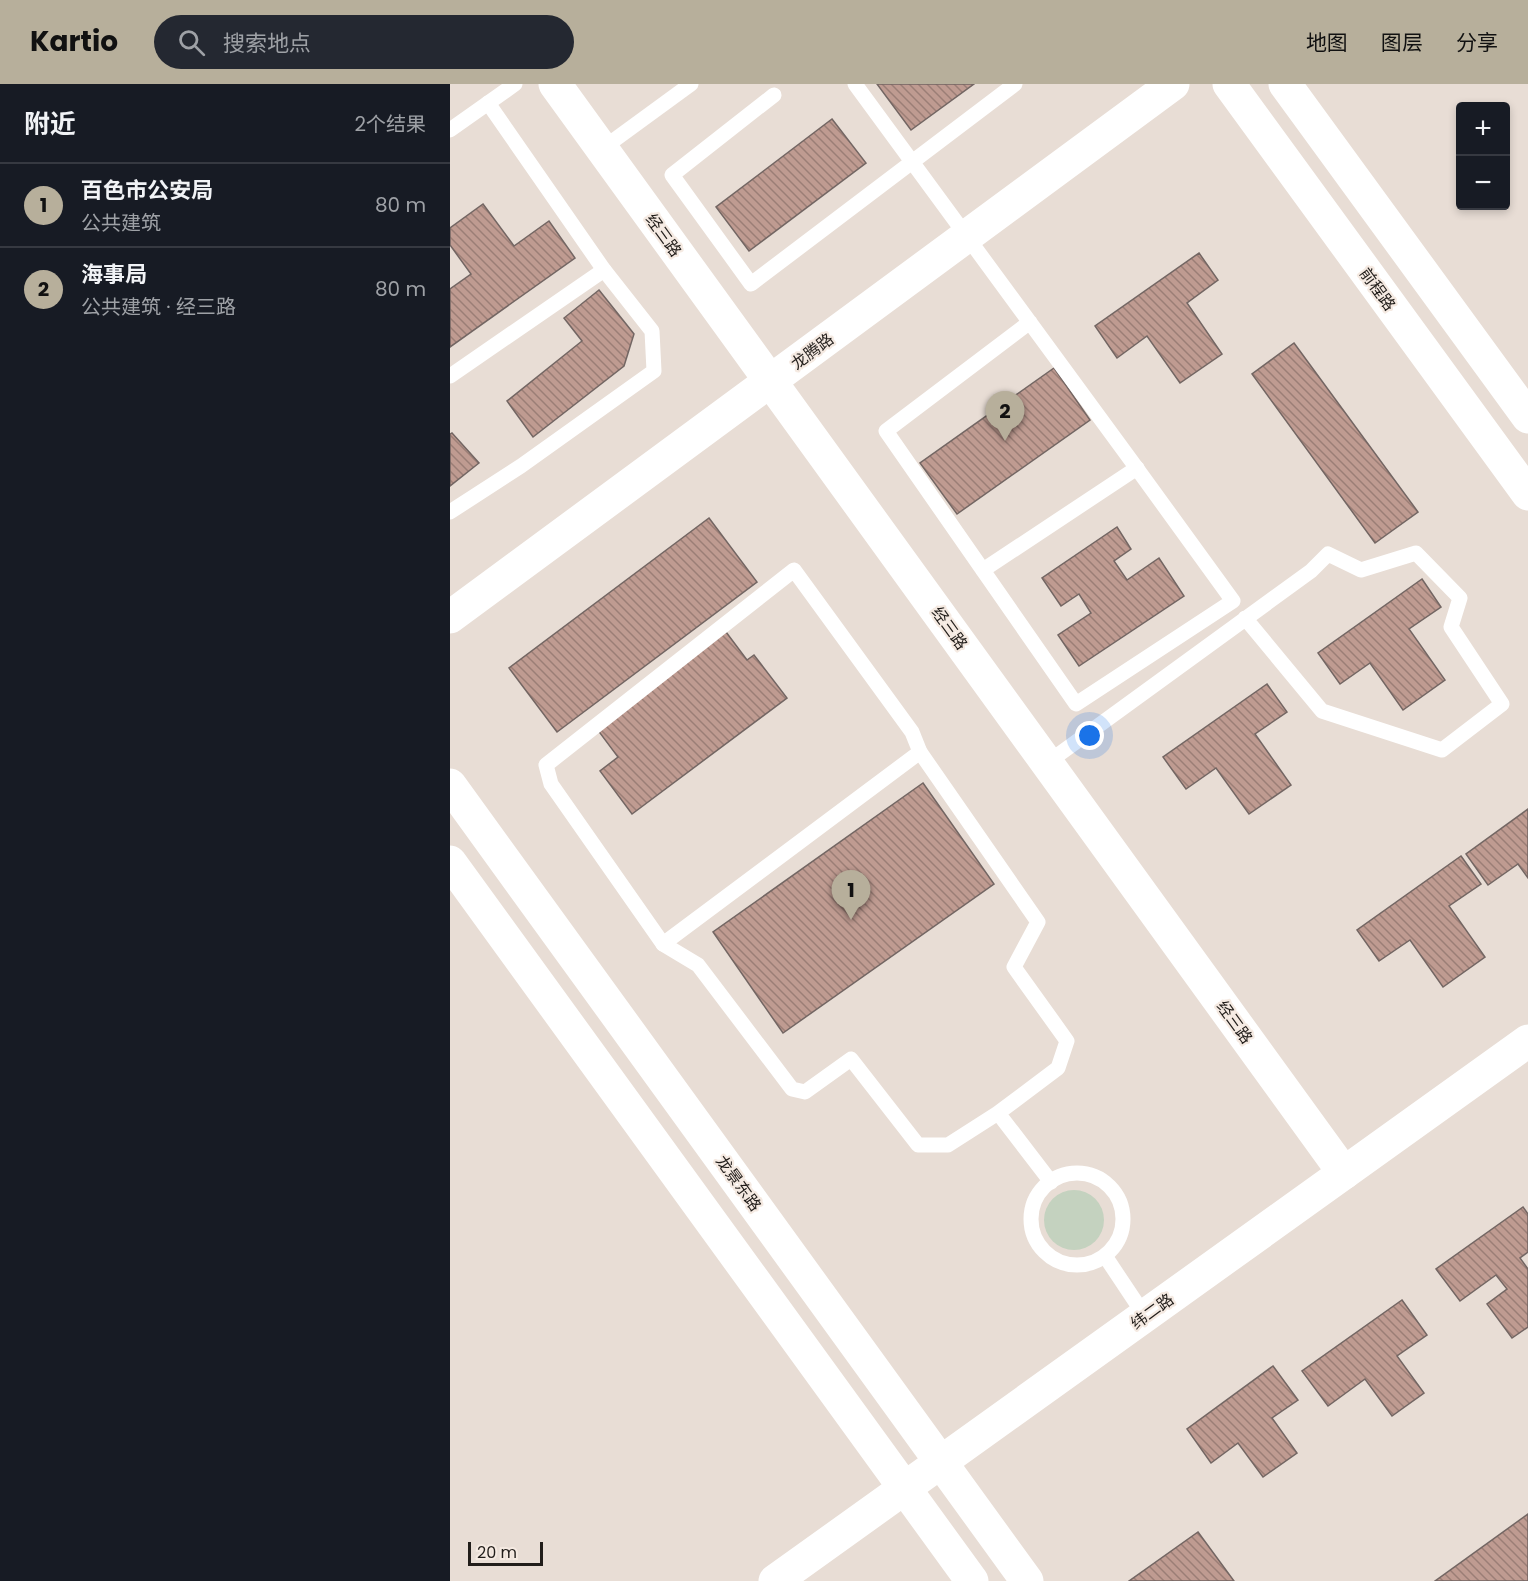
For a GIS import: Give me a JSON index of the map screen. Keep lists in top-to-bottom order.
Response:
{
  "streets": {
    "main road": [
      "经三路",
      "前程路",
      "龙腾路",
      "龙景东路",
      "纬二路"
    ]
  },
  "crossings": [
    ["经三路", "龙腾路"],
    ["经三路", "纬二路"],
    ["龙景东路", "纬二路"]
  ],
  "scale_bar": "20 m",
  "page": {
    "header": "Kartio",
    "search": "搜索地点",
    "nav": ["地图", "图层", "分享"],
    "heading": ["附近", "2个结果"],
    "map_buttons": ["+", "−"],
    "list": [
      {
        "mark": "1",
        "name": "百色市公安局",
        "note": "公共建筑",
        "value": "80 m"
      },
      {
        "mark": "2",
        "name": "海事局",
        "note": "公共建筑 · 经三路",
        "value": "80 m"
      }
    ],
    "pins": ["2", "1"],
    "scale": "20 m"
  }
}
